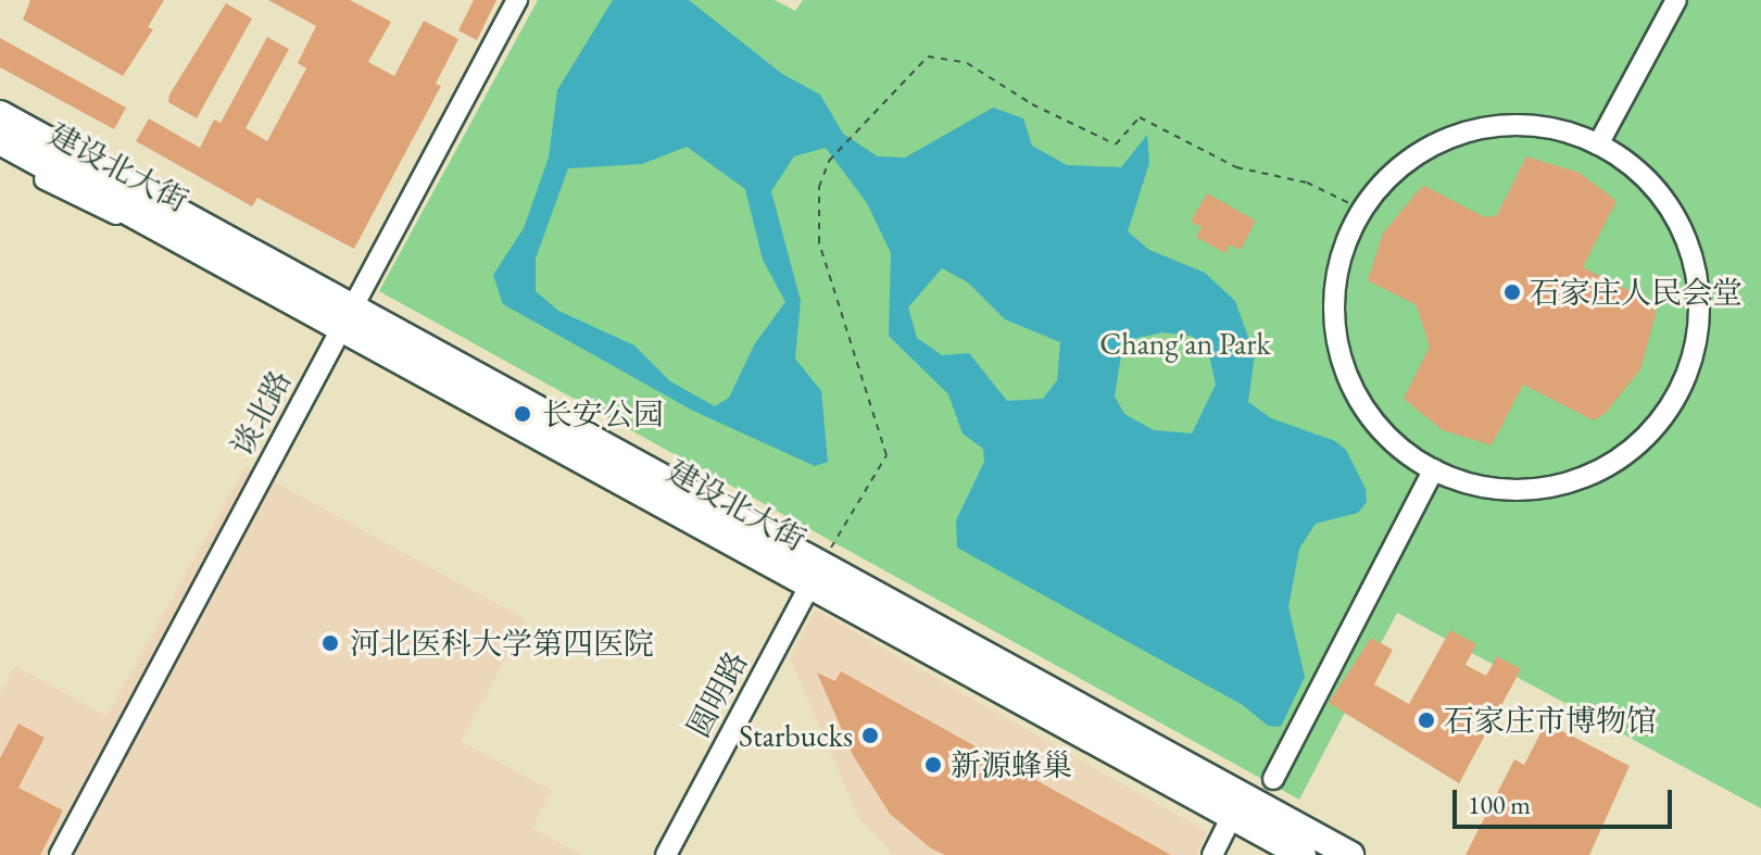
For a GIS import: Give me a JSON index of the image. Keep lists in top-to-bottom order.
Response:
{
  "streets": {
    "main road": ["建设北大街"],
    "street": ["谈北路", "圆明路"]
  },
  "crossings": [
    ["建设北大街", "谈北路"],
    ["建设北大街", "圆明路"]
  ],
  "parks": ["Chang'an Park"],
  "places": [
    "石家庄人民会堂",
    "长安公园",
    "河北医科大学第四医院",
    "石家庄市博物馆",
    "Starbucks",
    "新源蜂巢"
  ],
  "scale_bar": "100 m"
}
